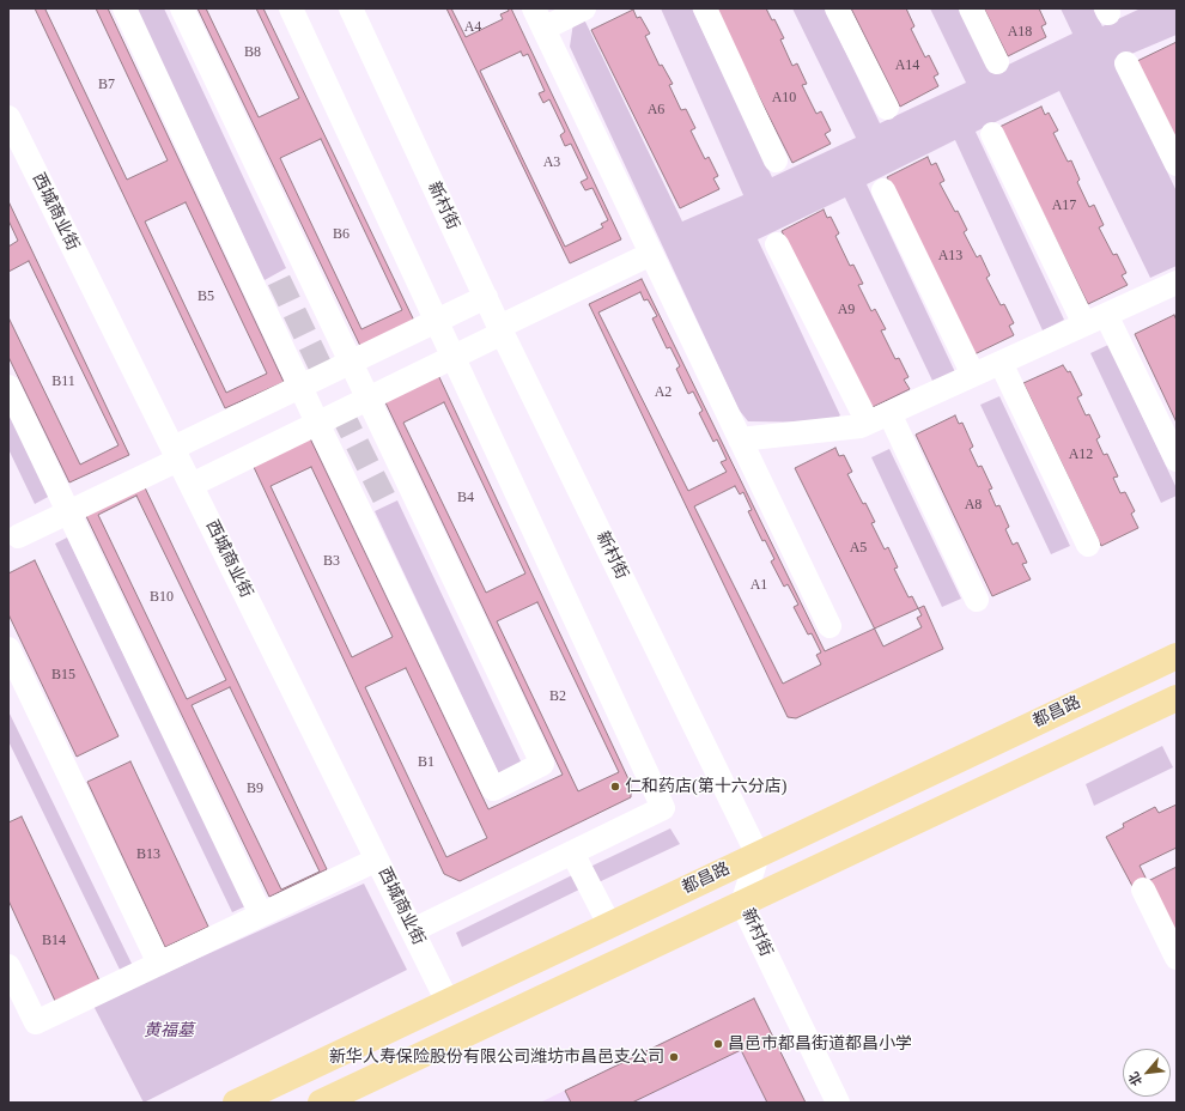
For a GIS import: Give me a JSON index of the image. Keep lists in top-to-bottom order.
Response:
{
  "streets": {
    "main road": ["都昌路"],
    "street": ["新村街", "西城商业街"]
  },
  "crossings": [
    ["新村街", "都昌路"],
    ["西城商业街", "都昌路"]
  ],
  "parks": ["黄福墓"],
  "places": ["仁和药店(第十六分店)", "昌邑市都昌街道都昌小学", "新华人寿保险股份有限公司潍坊市昌邑支公司"],
  "house_numbers": [
    "A4",
    "A18",
    "B8",
    "A14",
    "B7",
    "A10",
    "A6",
    "A3",
    "A17",
    "B6",
    "A13",
    "B5",
    "A9",
    "B11",
    "A2",
    "A12",
    "B4",
    "A8",
    "A5",
    "B3",
    "A1",
    "B10",
    "B15",
    "B2",
    "B1",
    "B9",
    "B13",
    "B14"
  ],
  "north": "bottom left"
}
